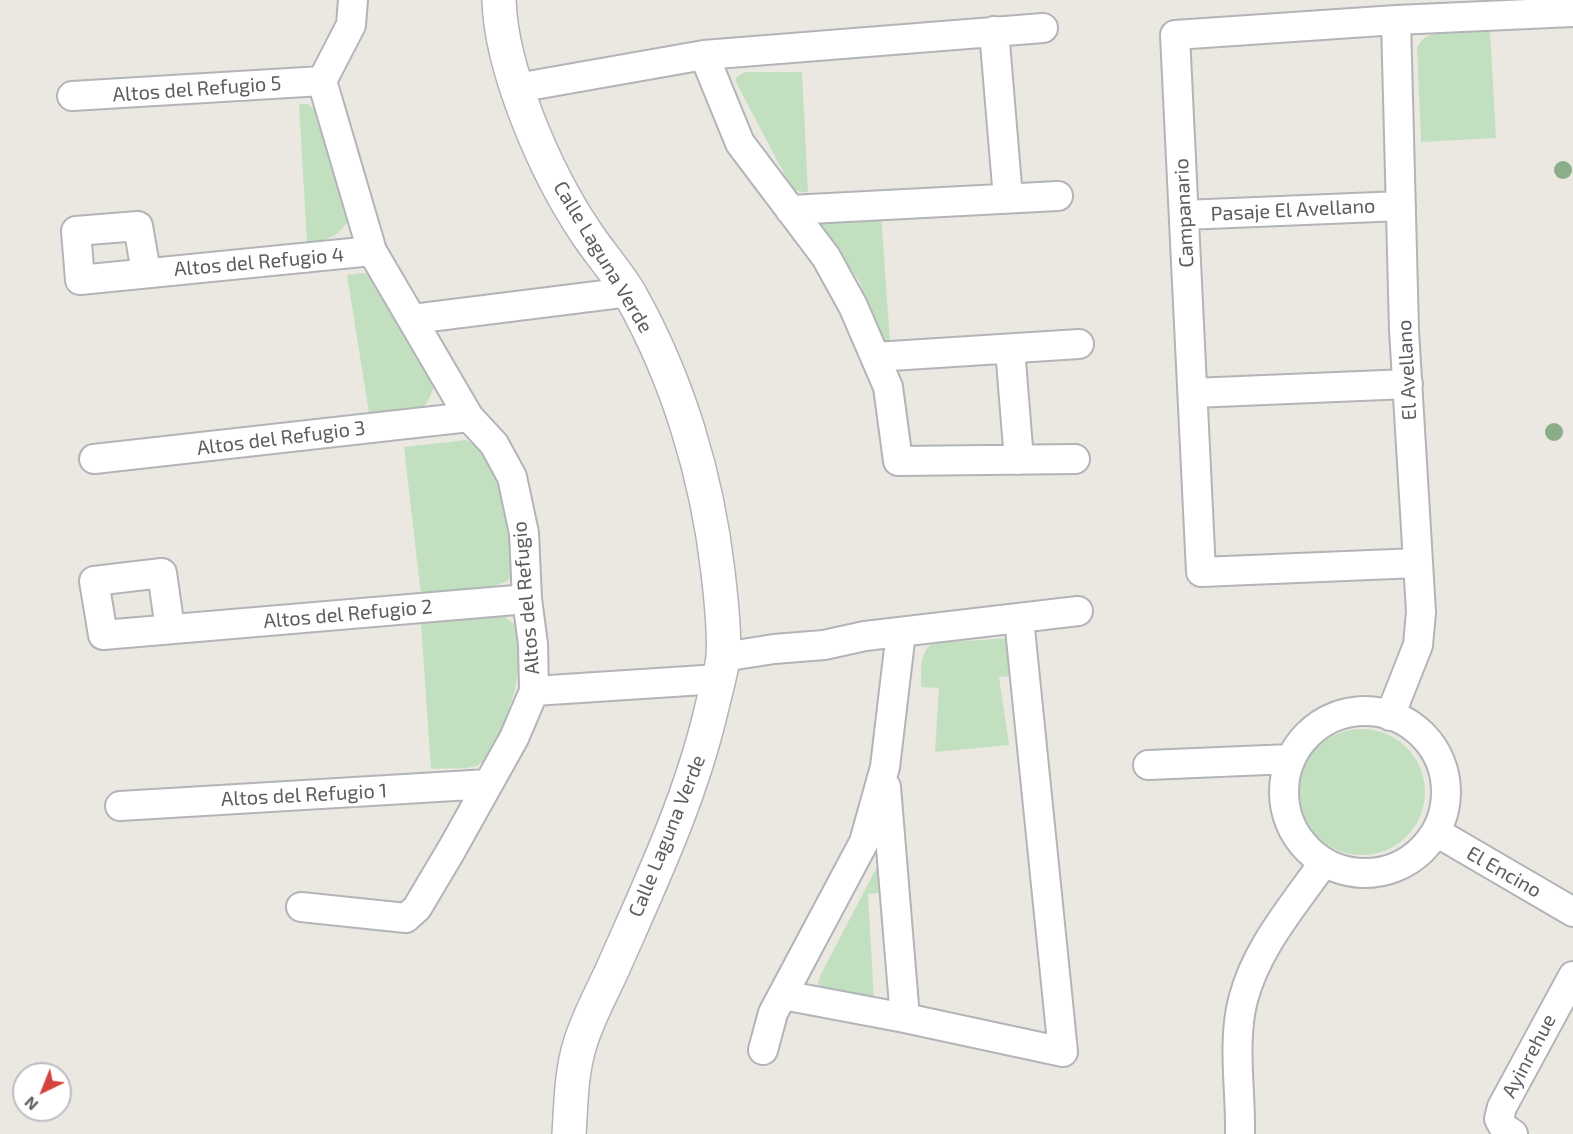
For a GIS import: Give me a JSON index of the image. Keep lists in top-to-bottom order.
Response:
{
  "streets": {
    "street": [
      "Altos del Refugio 5",
      "Pasaje El Avellano",
      "Campanario",
      "Calle Laguna Verde",
      "Altos del Refugio 4",
      "El Avellano",
      "Altos del Refugio 3",
      "Altos del Refugio",
      "Altos del Refugio 2",
      "Altos del Refugio 1",
      "El Encino",
      "Ayinrehue"
    ]
  },
  "crossings": [
    ["Altos del Refugio 5", "Altos del Refugio"],
    ["Pasaje El Avellano", "Campanario"],
    ["Pasaje El Avellano", "El Avellano"],
    ["Campanario", "El Avellano"],
    ["Calle Laguna Verde", "Altos del Refugio"],
    ["Altos del Refugio 4", "Altos del Refugio"],
    ["El Avellano", "El Encino"],
    ["Altos del Refugio 3", "Altos del Refugio"],
    ["Altos del Refugio", "Altos del Refugio 2"],
    ["Altos del Refugio", "Altos del Refugio 1"]
  ],
  "north": "bottom left"
}
